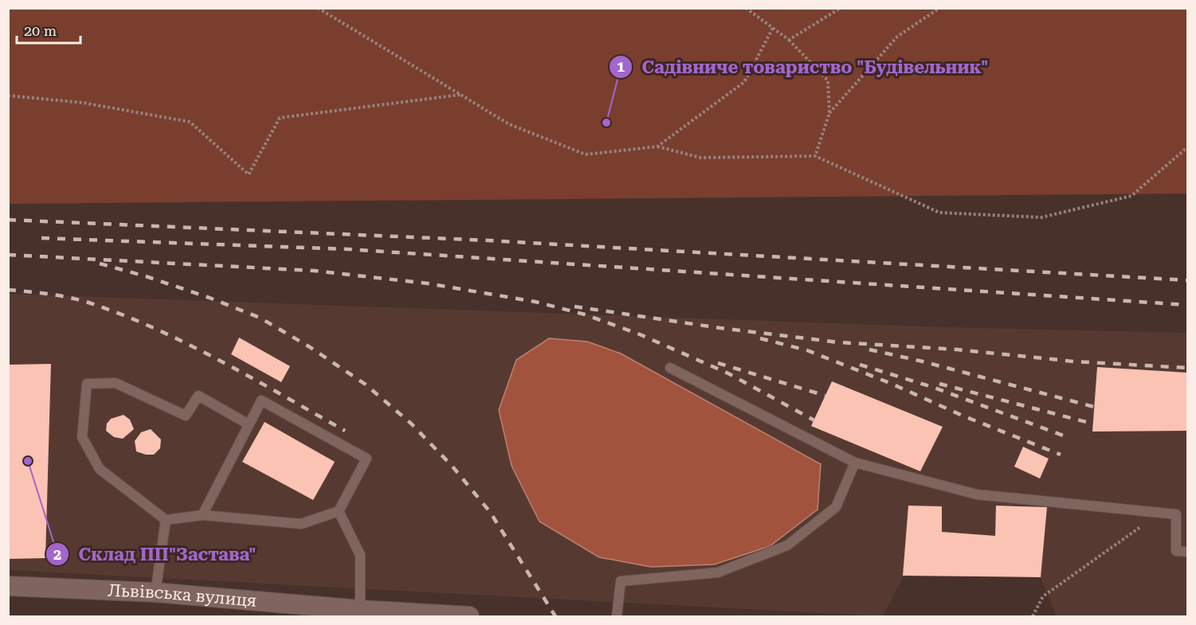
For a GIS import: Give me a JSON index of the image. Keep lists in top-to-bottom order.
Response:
{
  "streets": {
    "street": ["Львівська вулиця"]
  },
  "places": ["Садівниче товариство \"Будівельник\"", "Склад ПП\"Застава\""],
  "scale_bar": "20 m"
}
